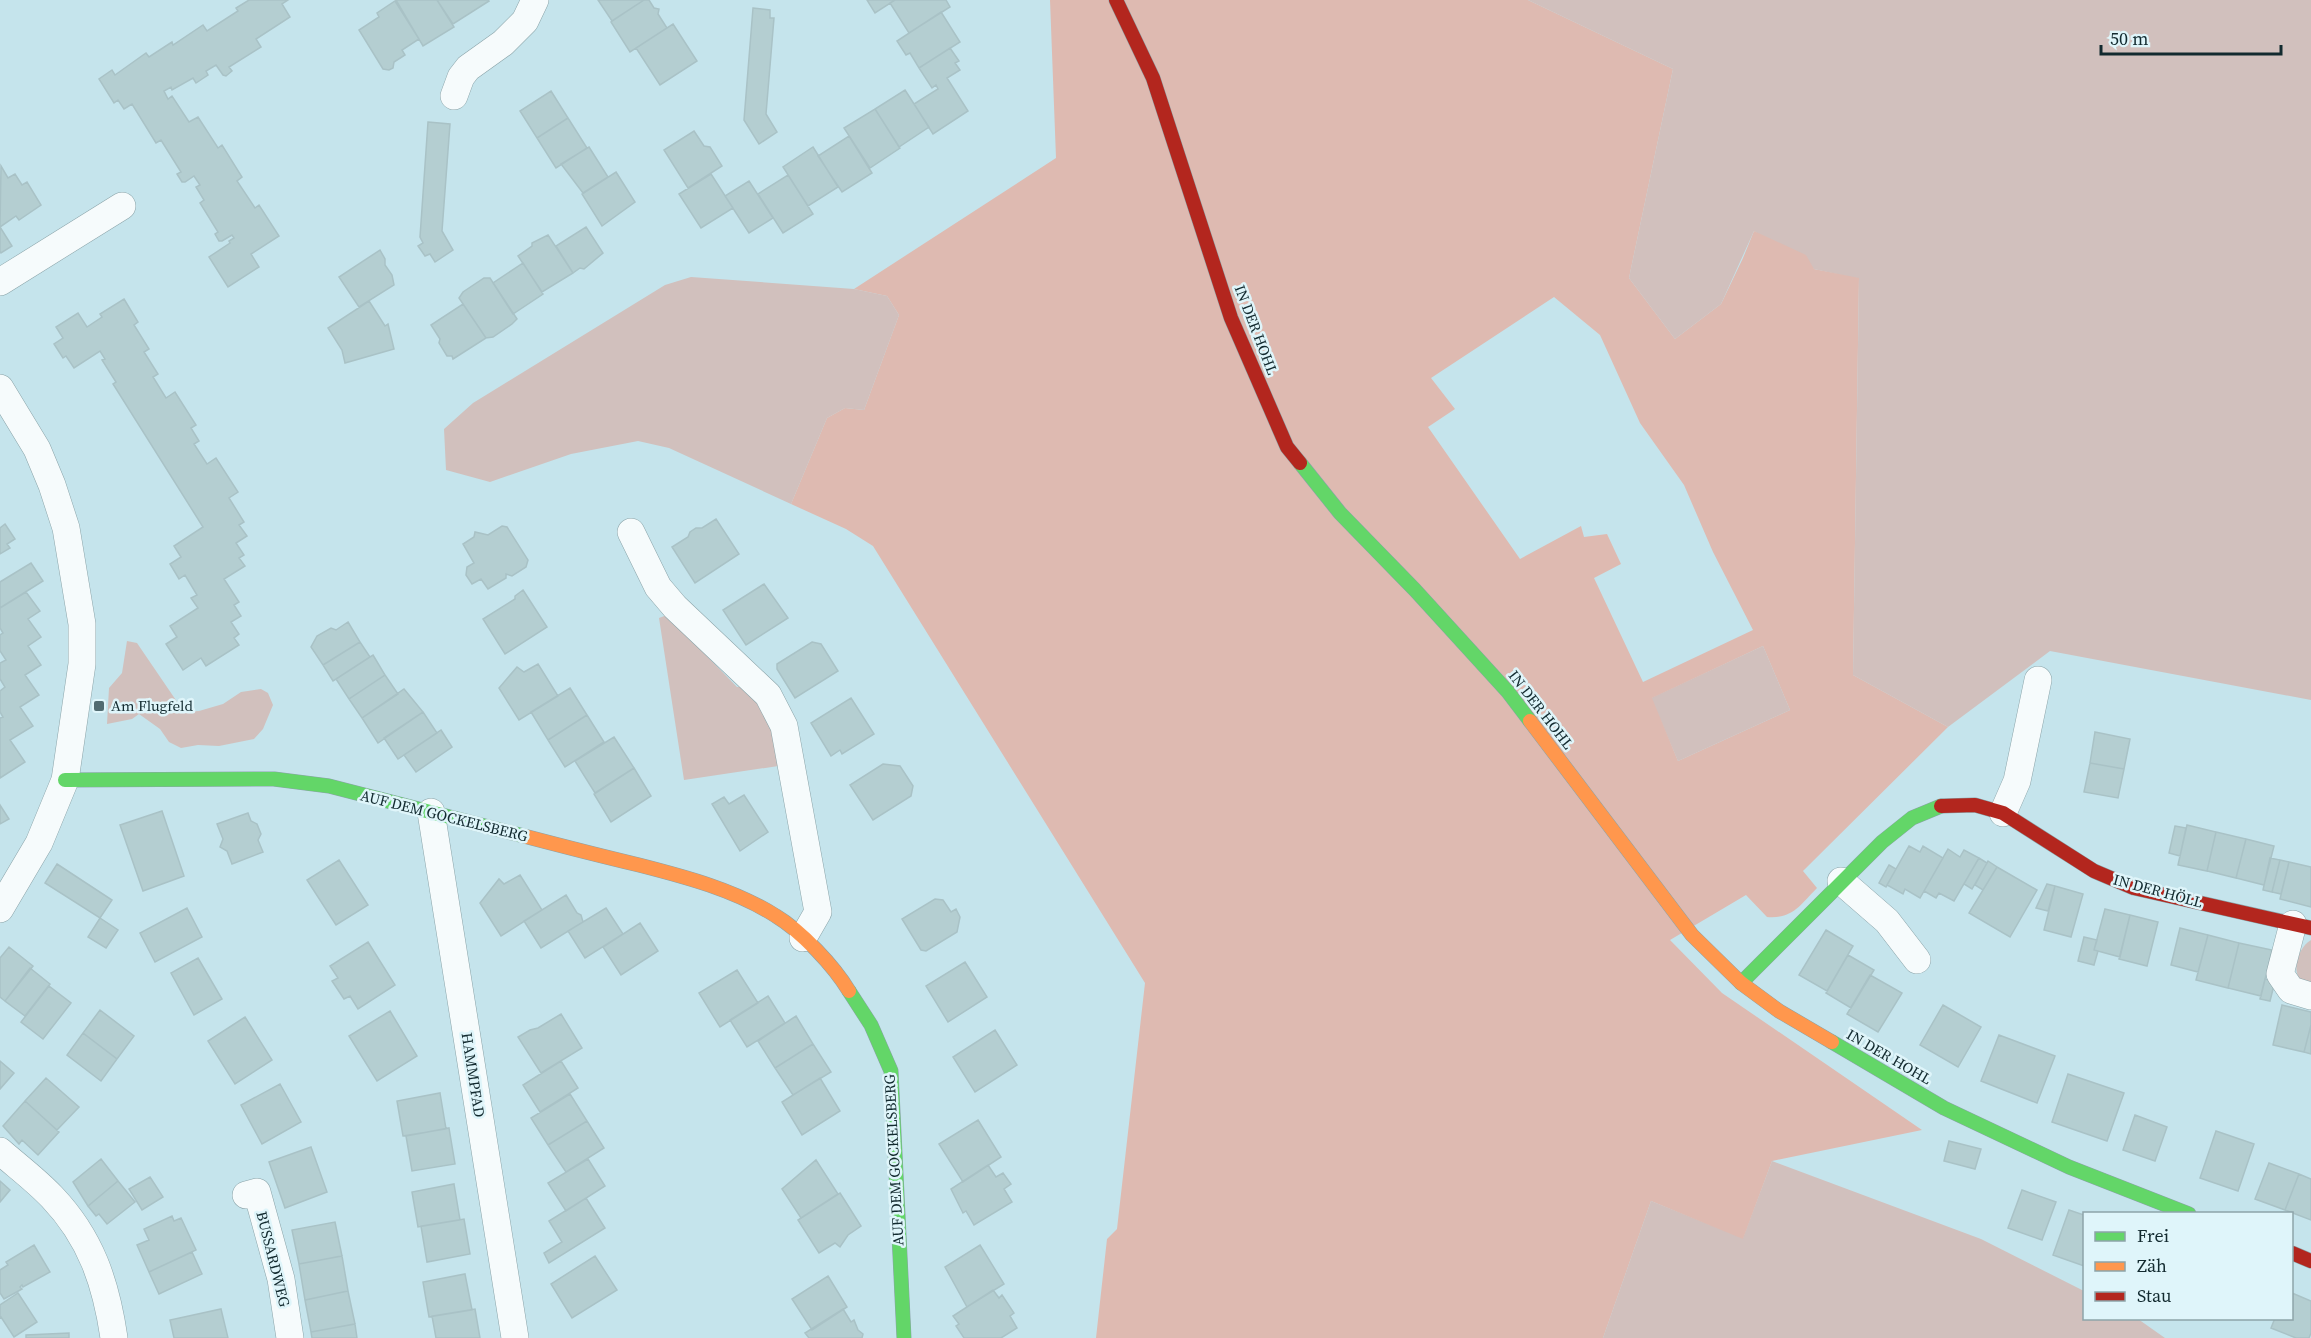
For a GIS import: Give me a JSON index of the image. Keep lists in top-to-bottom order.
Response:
{
  "streets": {
    "street": [
      "IN DER HOHL",
      "AUF DEM GOCKELSBERG",
      "IN DER HÖLL",
      "HAMMPFAD",
      "BUSSARDWEG"
    ]
  },
  "crossings": [
    ["IN DER HOHL", "IN DER HÖLL"],
    ["AUF DEM GOCKELSBERG", "HAMMPFAD"]
  ],
  "places": {
    "transit": ["Am Flugfeld"]
  },
  "legend": ["Frei", "Zäh", "Stau"],
  "scale_bar": "50 m"
}
